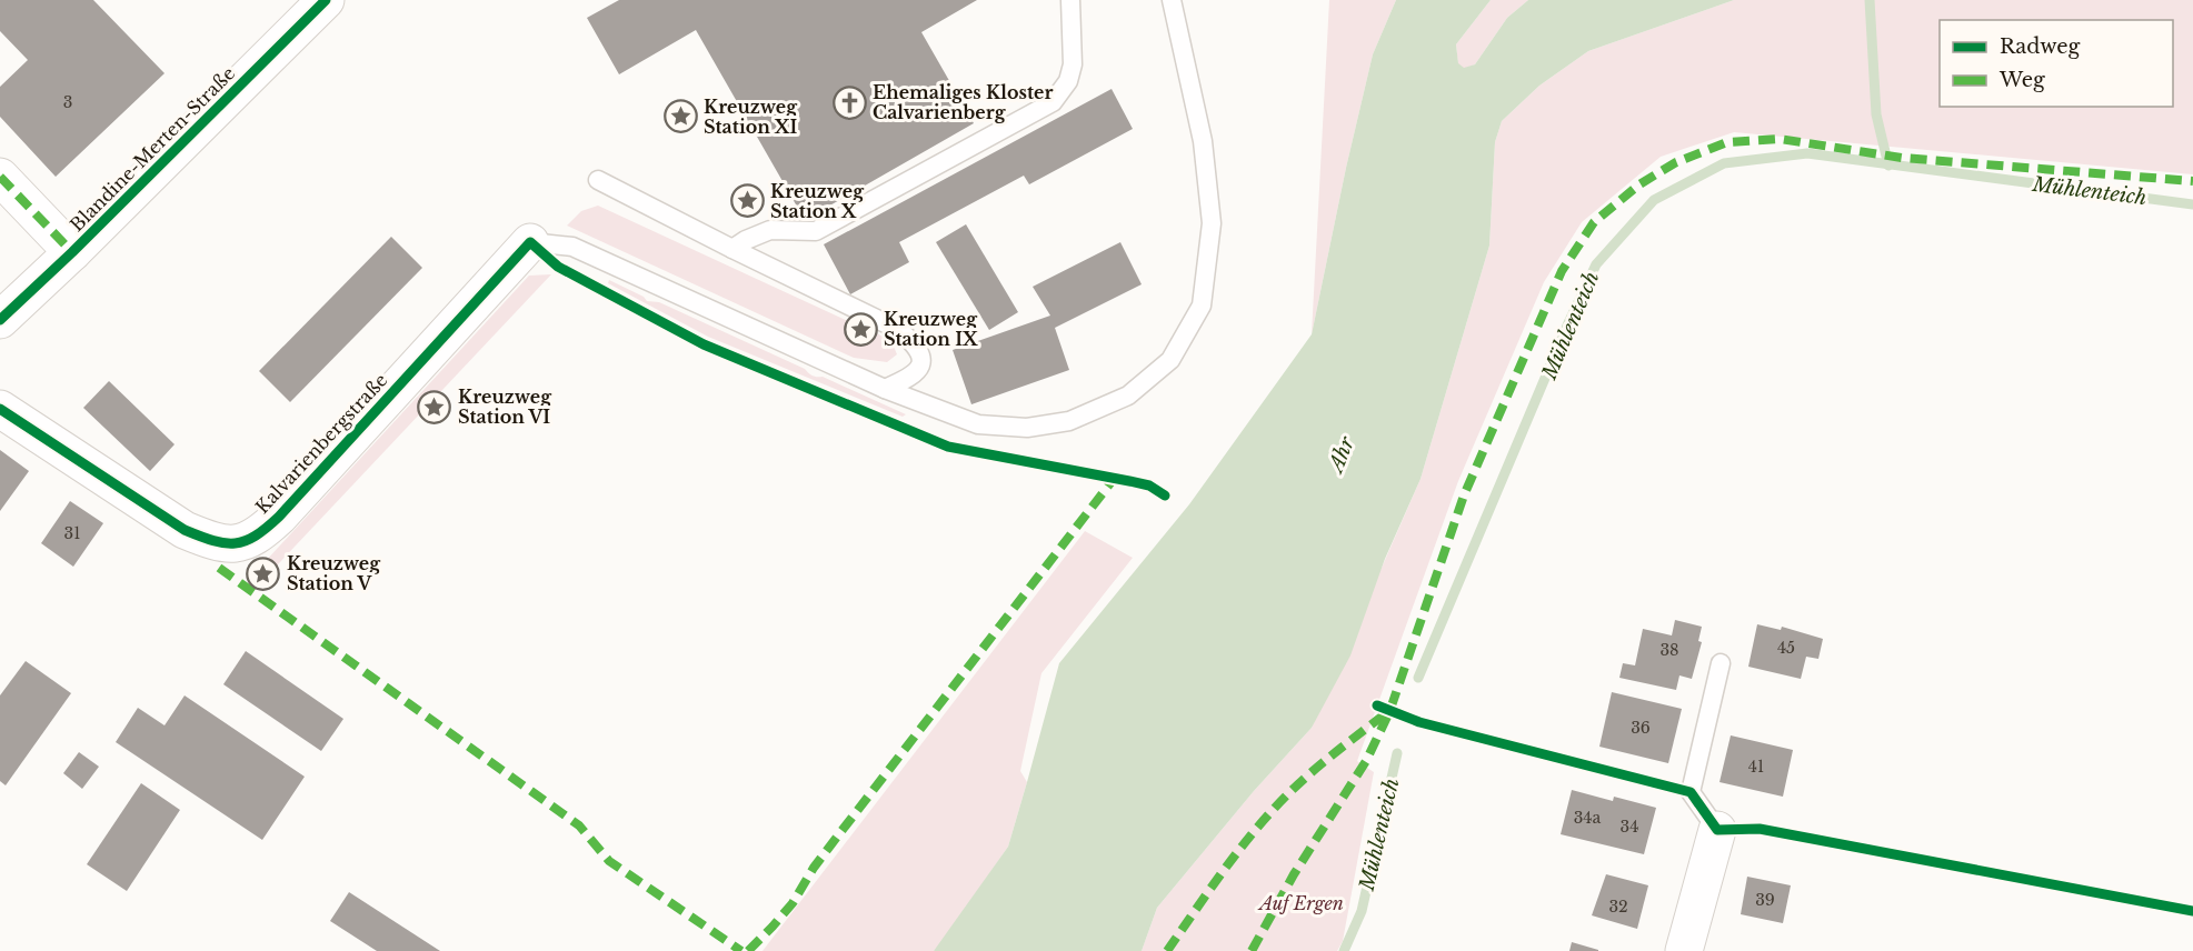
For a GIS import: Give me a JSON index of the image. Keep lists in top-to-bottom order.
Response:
{
  "streets": {
    "street": ["Blandine-Merten-Straße", "Kalvarienbergstraße"]
  },
  "water": ["Mühlenteich", "Ahr"],
  "parks": ["Auf Ergen"],
  "places": {
    "church": ["Ehemaliges Kloster Calvarienberg"],
    "place": [
      "Kreuzweg Station XI",
      "Kreuzweg Station X",
      "Kreuzweg Station IX",
      "Kreuzweg Station VI",
      "Kreuzweg Station V"
    ]
  },
  "house_numbers": [
    "3",
    "31",
    "45",
    "38",
    "36",
    "41",
    "34a",
    "34",
    "39",
    "32"
  ],
  "legend": ["Radweg", "Weg"]
}
